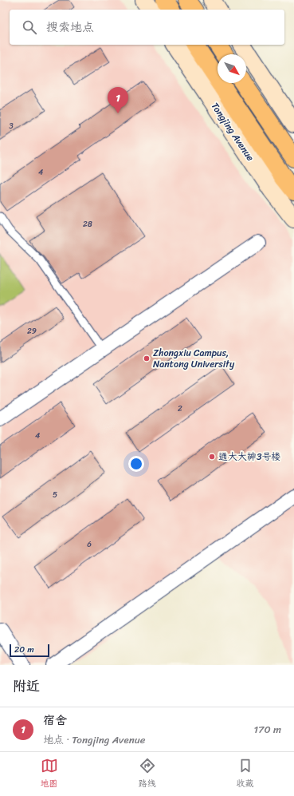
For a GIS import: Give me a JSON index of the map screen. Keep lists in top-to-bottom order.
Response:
{
  "streets": {
    "main road": ["Tongjing Avenue"]
  },
  "places": ["Zhongxiu Campus, Nantong University", "通大大神3号楼"],
  "house_numbers": [
    "3",
    "4",
    "28",
    "29",
    "2",
    "4",
    "5",
    "6"
  ],
  "scale_bar": "20 m",
  "north": "bottom right",
  "page": {
    "search": "搜索地点",
    "pins": "1",
    "scale": "20 m",
    "heading": "附近",
    "list": [
      {
        "mark": "1",
        "name": "宿舍",
        "note": "地点 · Tongjing Avenue",
        "value": "170 m"
      }
    ],
    "nav": ["地图", "路线", "收藏"]
  }
}
